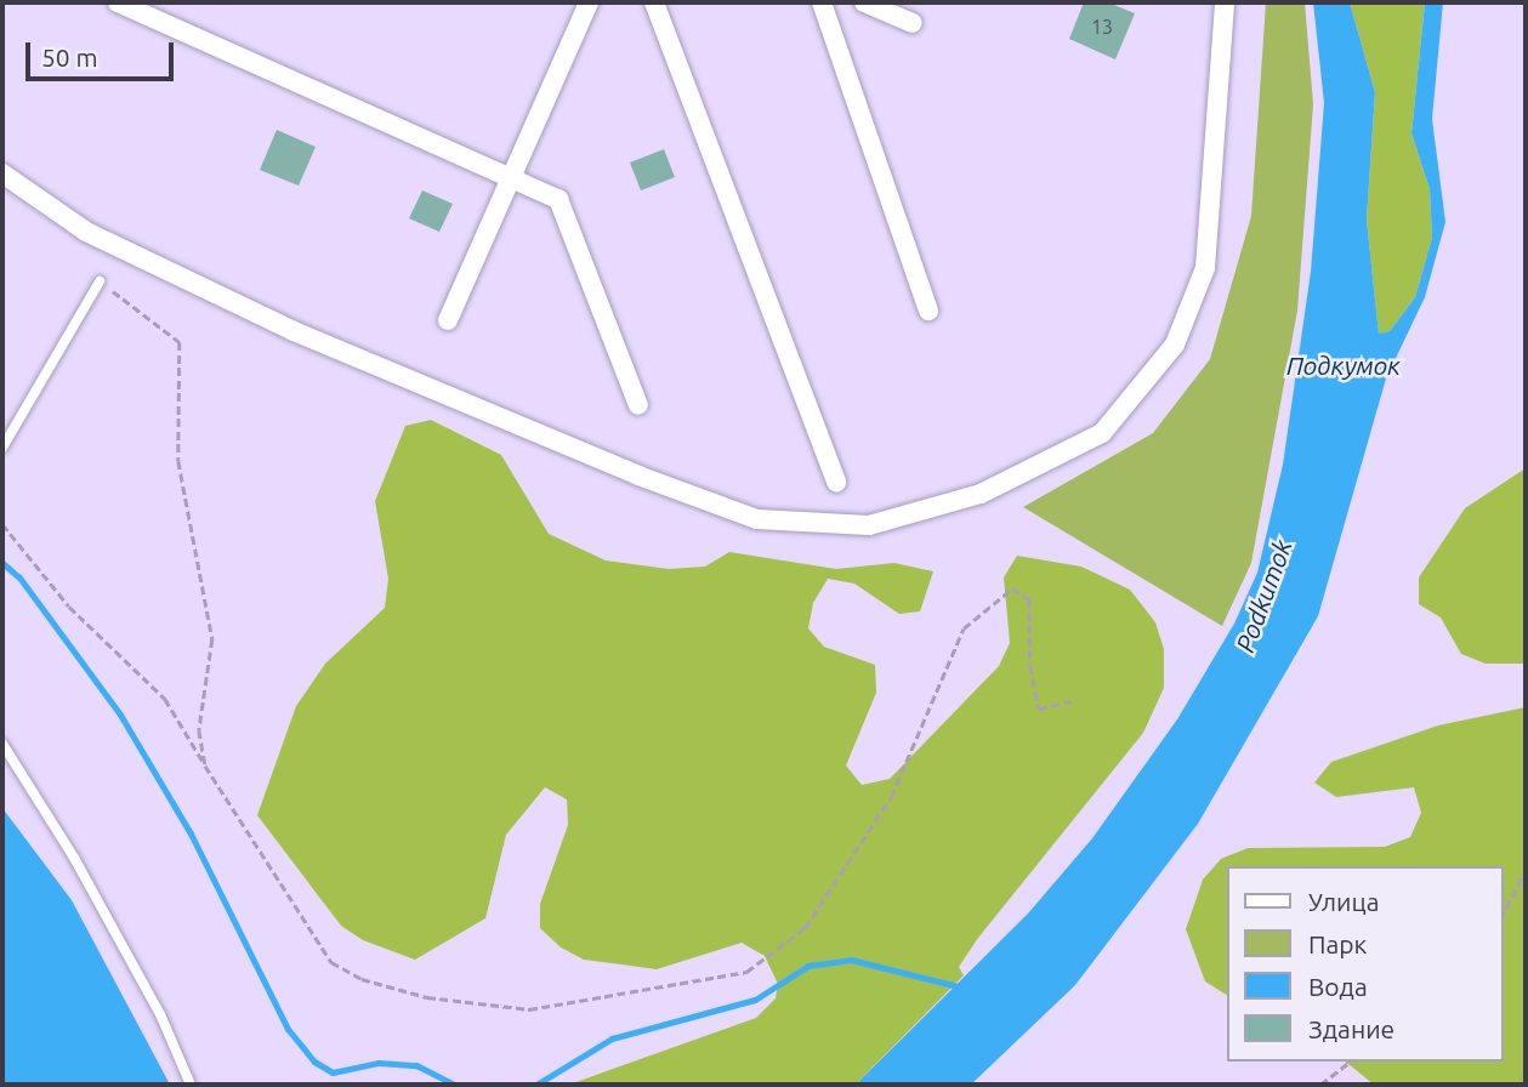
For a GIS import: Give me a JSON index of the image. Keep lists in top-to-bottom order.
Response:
{
  "water": ["Подкумок", "Podkumok"],
  "house_numbers": ["13"],
  "legend": [
    "Улица",
    "Парк",
    "Вода",
    "Здание"
  ],
  "scale_bar": "50 m"
}
